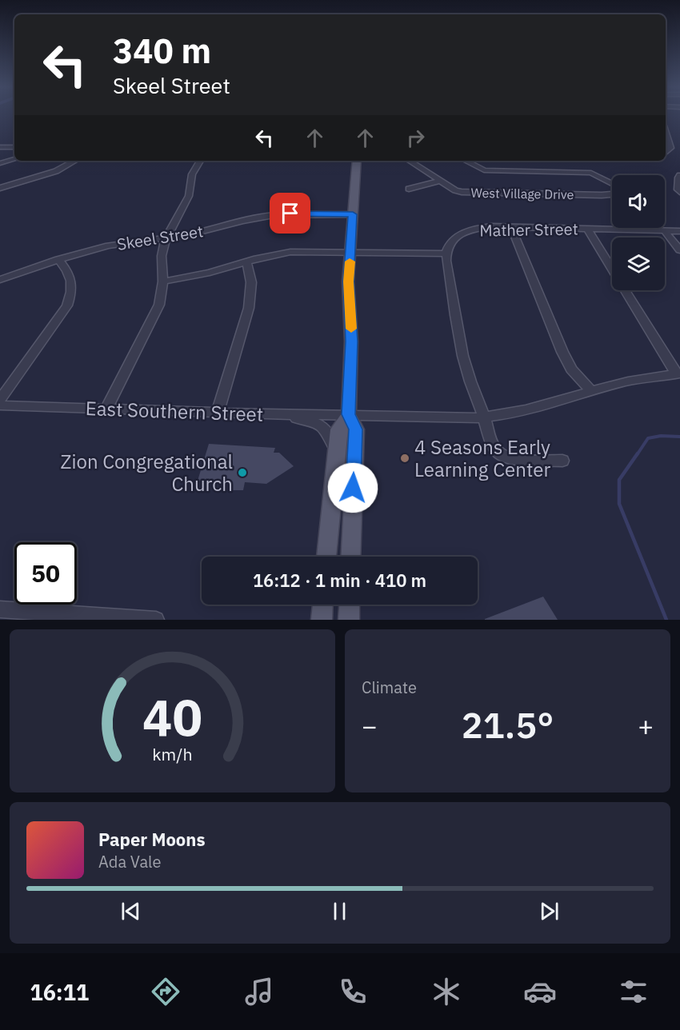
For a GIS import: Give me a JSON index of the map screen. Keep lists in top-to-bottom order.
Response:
{
  "streets": {
    "street": [
      "West Village Drive",
      "Mather Street",
      "Skeel Street",
      "East Southern Street"
    ]
  },
  "places": ["4 Seasons Early Learning Center", "Zion Congregational Church"],
  "page": {
    "turn": ["340 m", "Skeel Street"],
    "limit": "50",
    "trip": "16:12 · 1 min · 410 m",
    "tile": "Climate",
    "heat": ["−", "21.5°", "+"],
    "song": ["Paper Moons", "Ada Vale"],
    "tabs": "16:11",
    "gauge": ["40", "km/h"]
  }
}
